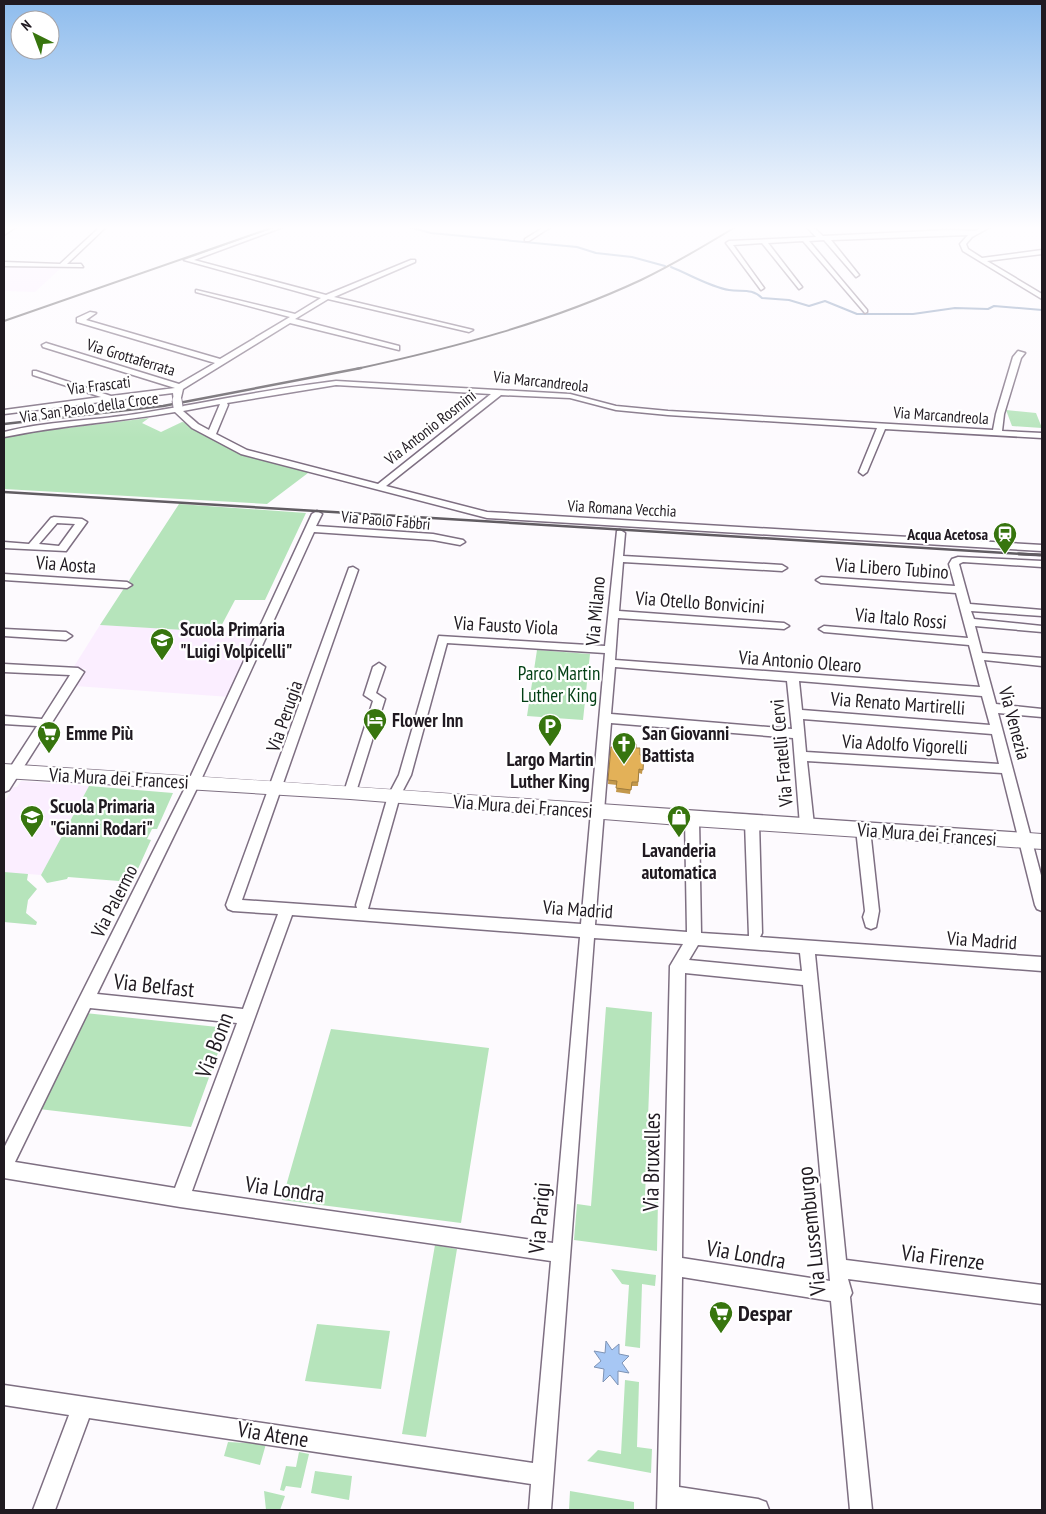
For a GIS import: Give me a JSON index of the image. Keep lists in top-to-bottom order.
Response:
{
  "streets": {
    "street": [
      "Via Grottaferrata",
      "Via Marcandreola",
      "Via Frascati",
      "Via San Paolo della Croce",
      "Via Antonio Rosmini",
      "Via Romana Vecchia",
      "Via Paolo Fabbri",
      "Via Aosta",
      "Via Libero Tubino",
      "Via Otello Bonvicini",
      "Via Milano",
      "Via Italo Rossi",
      "Via Fausto Viola",
      "Via Antonio Olearo",
      "Via Renato Martirelli",
      "Via Perugia",
      "Via Venezia",
      "Via Adolfo Vigorelli",
      "Via Fratelli Cervi",
      "Via Mura dei Francesi",
      "Via Palermo",
      "Via Madrid",
      "Via Belfast",
      "Via Bonn",
      "Via Bruxelles",
      "Via Londra",
      "Via Parigi",
      "Via Lussemburgo",
      "Via Firenze",
      "Via Atene"
    ]
  },
  "crossings": [
    ["Via Grottaferrata", "Via Frascati"],
    ["Via Marcandreola", "Via San Paolo della Croce"],
    ["Via Marcandreola", "Via Antonio Rosmini"],
    ["Via Marcandreola", "Via Romana Vecchia"],
    ["Via San Paolo della Croce", "Via Romana Vecchia"],
    ["Via Antonio Rosmini", "Via Romana Vecchia"],
    ["Via Paolo Fabbri", "Via Palermo"],
    ["Via Libero Tubino", "Via Venezia"],
    ["Via Otello Bonvicini", "Via Milano"],
    ["Via Milano", "Via Fausto Viola"],
    ["Via Milano", "Via Antonio Olearo"],
    ["Via Milano", "Via Mura dei Francesi"],
    ["Via Milano", "Via Madrid"],
    ["Via Milano", "Via Parigi"],
    ["Via Italo Rossi", "Via Venezia"],
    ["Via Fausto Viola", "Via Mura dei Francesi"],
    ["Via Antonio Olearo", "Via Venezia"],
    ["Via Antonio Olearo", "Via Fratelli Cervi"],
    ["Via Renato Martirelli", "Via Venezia"],
    ["Via Renato Martirelli", "Via Fratelli Cervi"],
    ["Via Perugia", "Via Mura dei Francesi"],
    ["Via Perugia", "Via Madrid"],
    ["Via Venezia", "Via Adolfo Vigorelli"],
    ["Via Venezia", "Via Mura dei Francesi"],
    ["Via Adolfo Vigorelli", "Via Fratelli Cervi"],
    ["Via Fratelli Cervi", "Via Mura dei Francesi"],
    ["Via Mura dei Francesi", "Via Palermo"],
    ["Via Mura dei Francesi", "Via Madrid"],
    ["Via Palermo", "Via Belfast"],
    ["Via Palermo", "Via Londra"],
    ["Via Madrid", "Via Bonn"],
    ["Via Madrid", "Via Bruxelles"],
    ["Via Madrid", "Via Parigi"],
    ["Via Madrid", "Via Lussemburgo"],
    ["Via Belfast", "Via Bonn"],
    ["Via Bonn", "Via Londra"],
    ["Via Bruxelles", "Via Londra"],
    ["Via Londra", "Via Parigi"],
    ["Via Londra", "Via Lussemburgo"],
    ["Via Parigi", "Via Atene"],
    ["Via Lussemburgo", "Via Firenze"]
  ],
  "parks": ["Parco Martin Luther King"],
  "places": {
    "station": ["Acqua Acetosa"],
    "school or university": ["Scuola Primaria \"Luigi Volpicelli\"", "Scuola Primaria \"Gianni Rodari\""],
    "hotel": ["Flower Inn"],
    "parking": ["Largo Martin Luther King"],
    "supermarket": ["Emme Più", "Despar"],
    "church": ["San Giovanni Battista"],
    "shop": ["Lavanderia automatica"]
  },
  "north": "top left"
}
